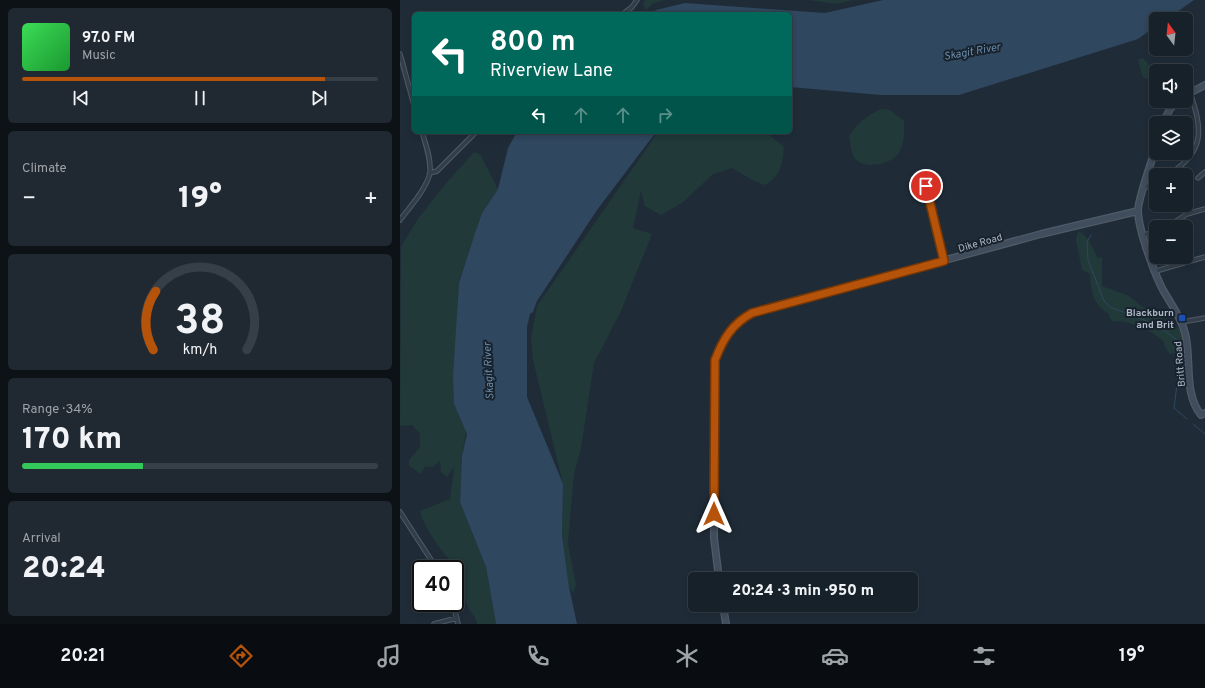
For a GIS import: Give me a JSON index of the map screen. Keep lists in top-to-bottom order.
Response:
{
  "streets": {
    "street": ["Dike Road", "Britt Road"]
  },
  "crossings": [
    ["Dike Road", "Britt Road"]
  ],
  "water": ["Skagit River"],
  "places": {
    "transit": ["Blackburn and Brit"]
  },
  "north": "top",
  "page": {
    "map_buttons": ["+", "−"],
    "turn": ["800 m", "Riverview Lane"],
    "song": ["97.0 FM", "Music"],
    "tile": [
      "Climate",
      ["Range · 34%", "170 km"],
      ["Arrival", "20:24"]
    ],
    "heat": ["−", "19°", "+"],
    "limit": "40",
    "trip": "20:24 · 3 min · 950 m",
    "tabs": ["20:21", "19°"],
    "gauge": ["38", "km/h"]
  }
}
